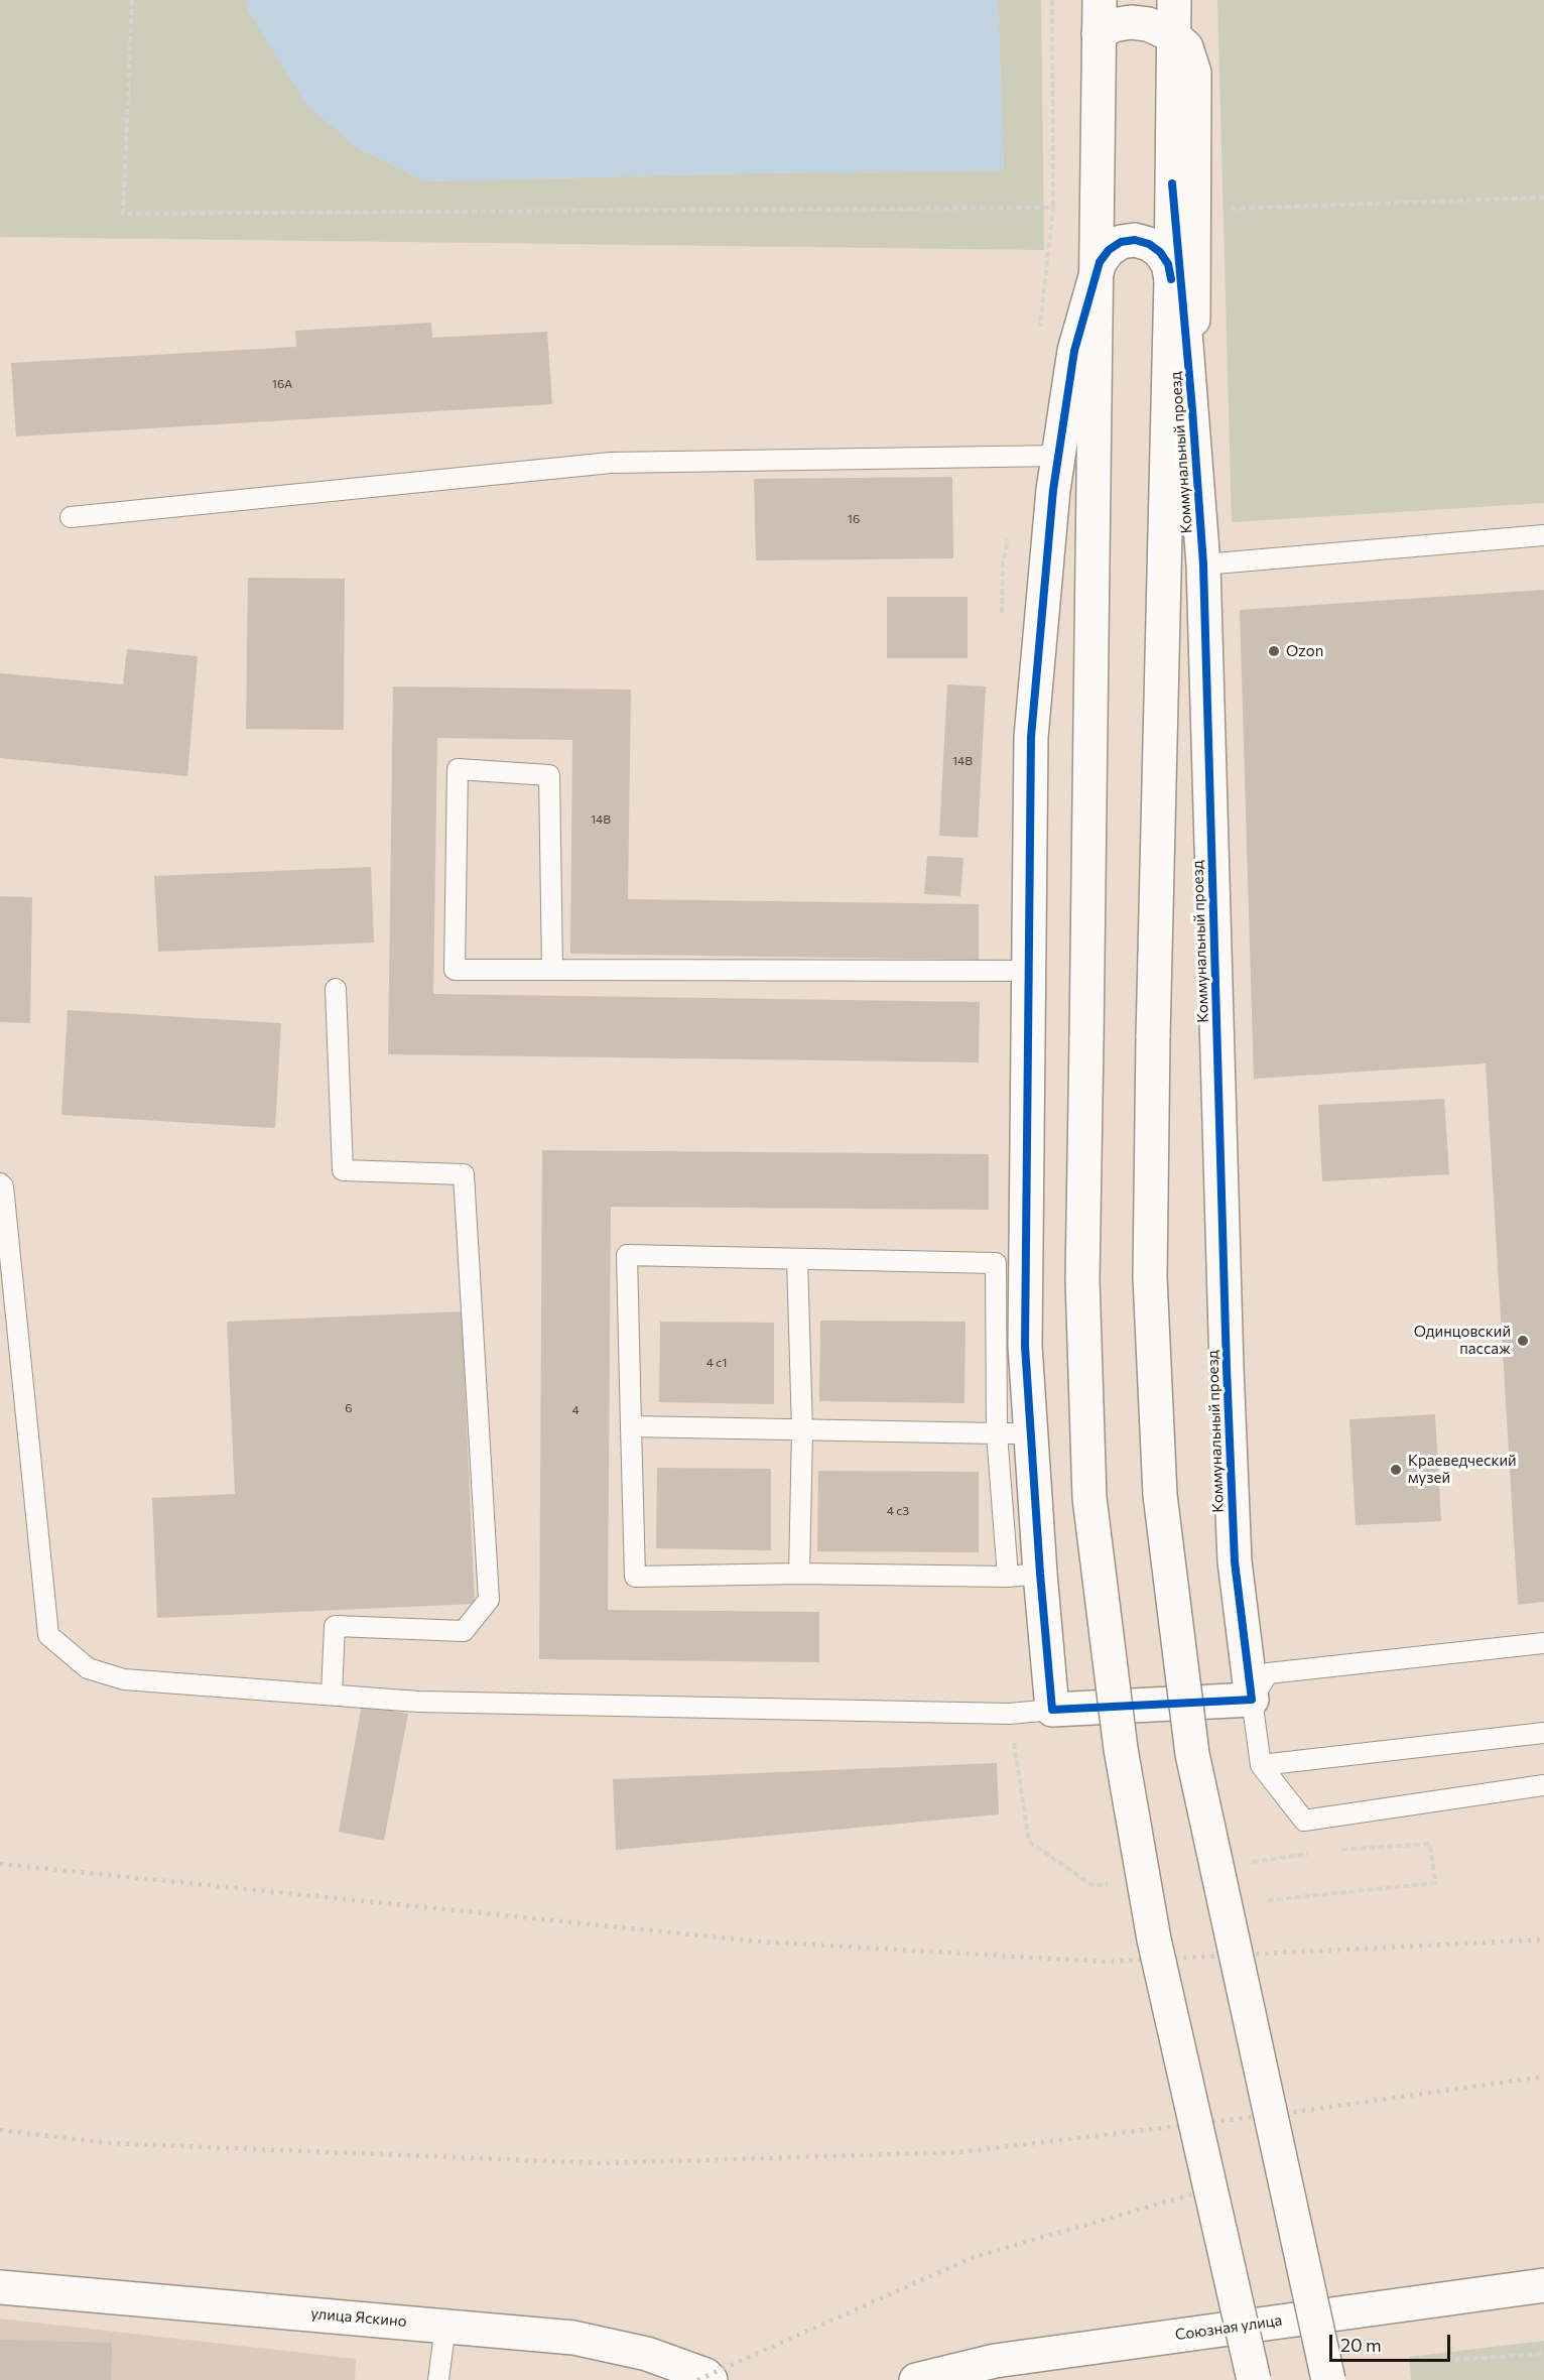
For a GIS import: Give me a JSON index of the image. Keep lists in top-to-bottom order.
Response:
{
  "streets": {
    "street": ["Коммунальный проезд", "улица Яскино", "Союзная улица"]
  },
  "places": ["Ozon", "Одинцовский пассаж", "Краеведческий музей"],
  "house_numbers": [
    "16А",
    "16",
    "14В",
    "14В",
    "4 с1",
    "6",
    "4",
    "4 с3"
  ],
  "scale_bar": "20 m"
}
